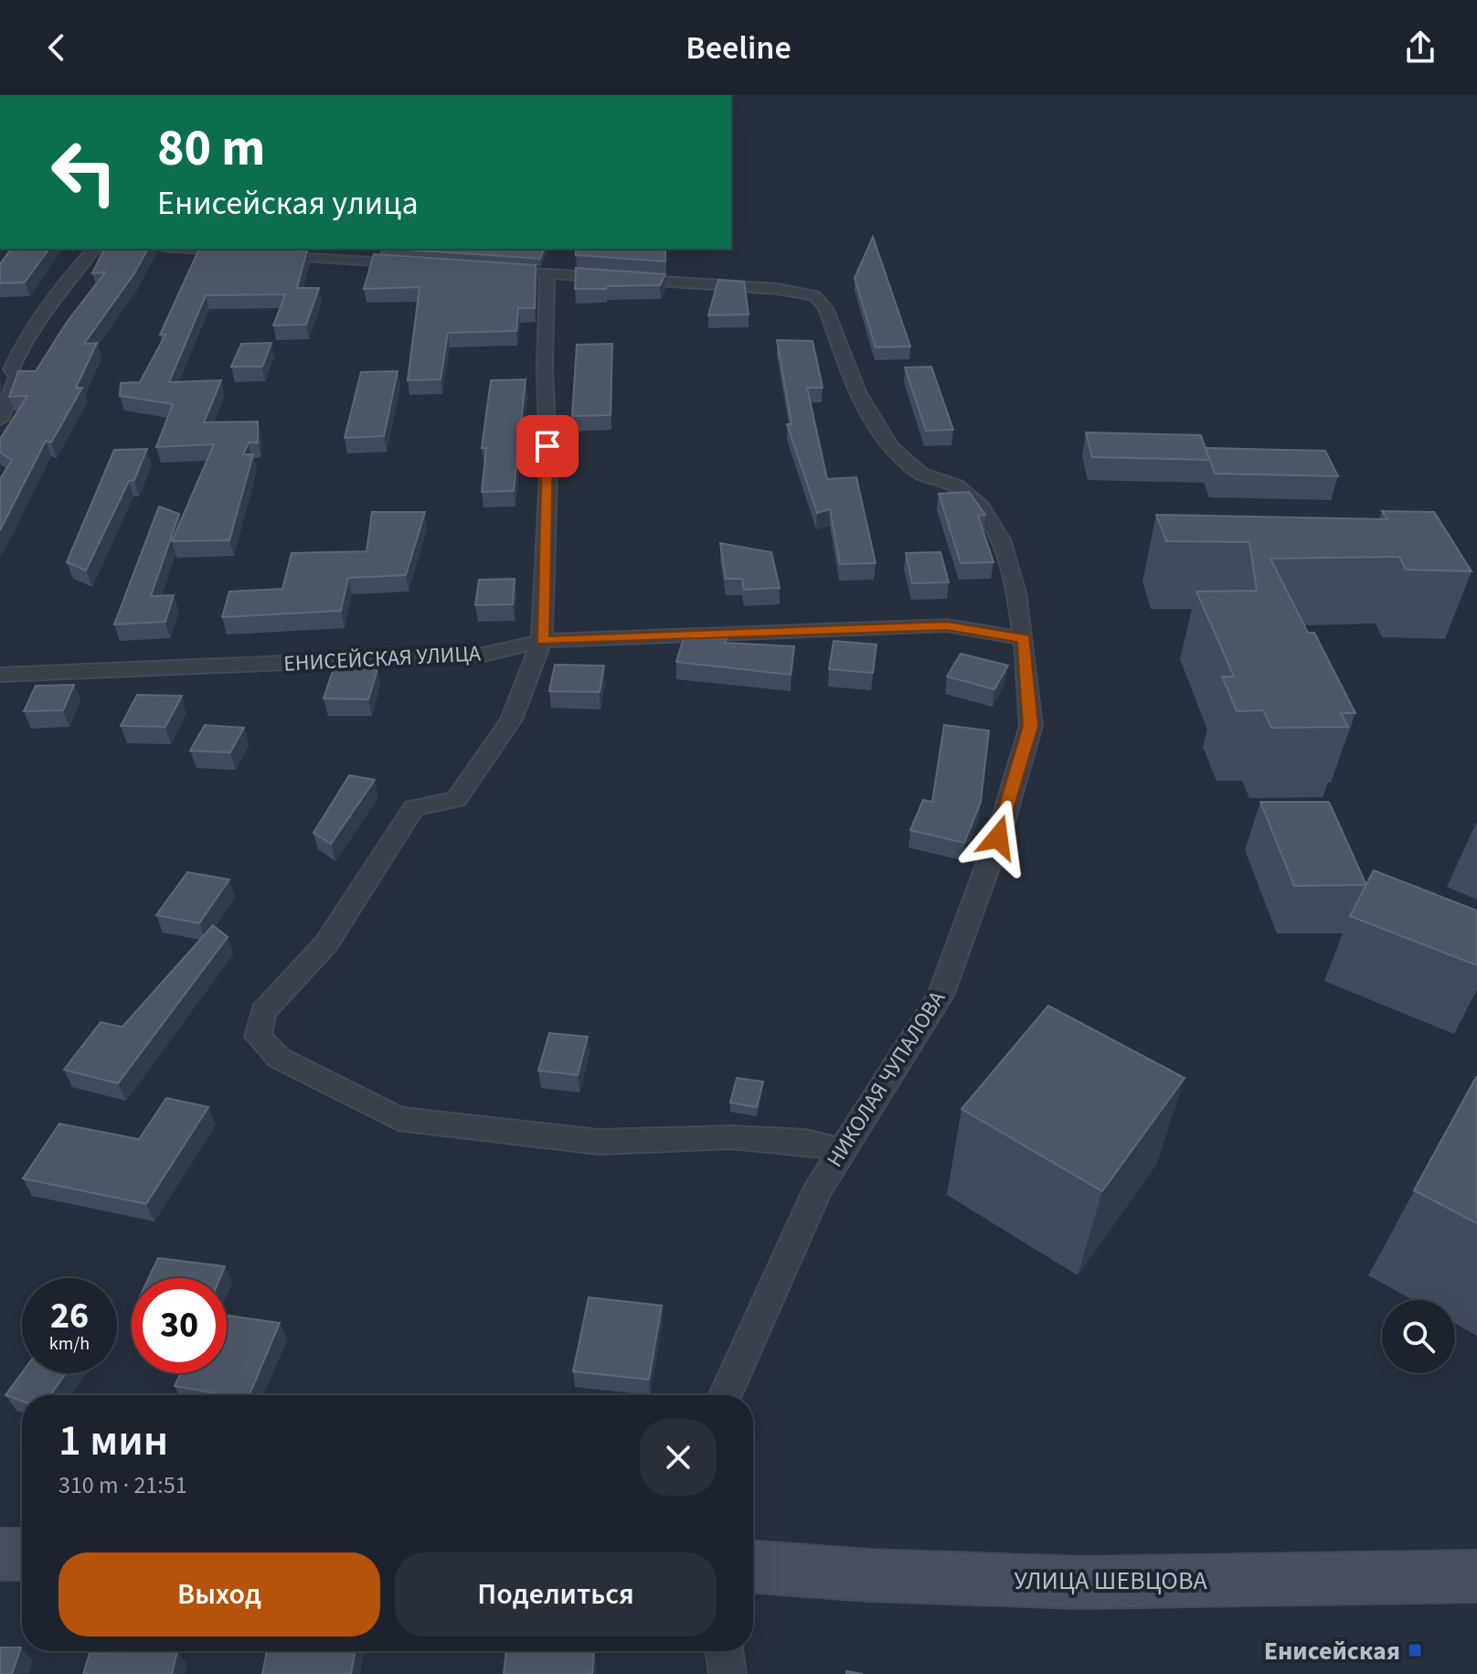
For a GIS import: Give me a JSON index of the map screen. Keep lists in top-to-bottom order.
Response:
{
  "streets": {
    "main road": ["УЛИЦА ШЕВЦОВА"],
    "street": ["ЕНИСЕЙСКАЯ УЛИЦА", "НИКОЛАЯ ЧУПАЛОВА"]
  },
  "crossings": [
    ["ЕНИСЕЙСКАЯ УЛИЦА", "НИКОЛАЯ ЧУПАЛОВА"]
  ],
  "places": {
    "transit": ["Енисейская"]
  },
  "page": {
    "header": "Beeline",
    "turn": ["80 m", "Енисейская улица"],
    "speed": "26 km/h",
    "limit": "30",
    "heading": ["1 мин", "310 m · 21:51"],
    "buttons": ["Выход", "Поделиться"]
  }
}
